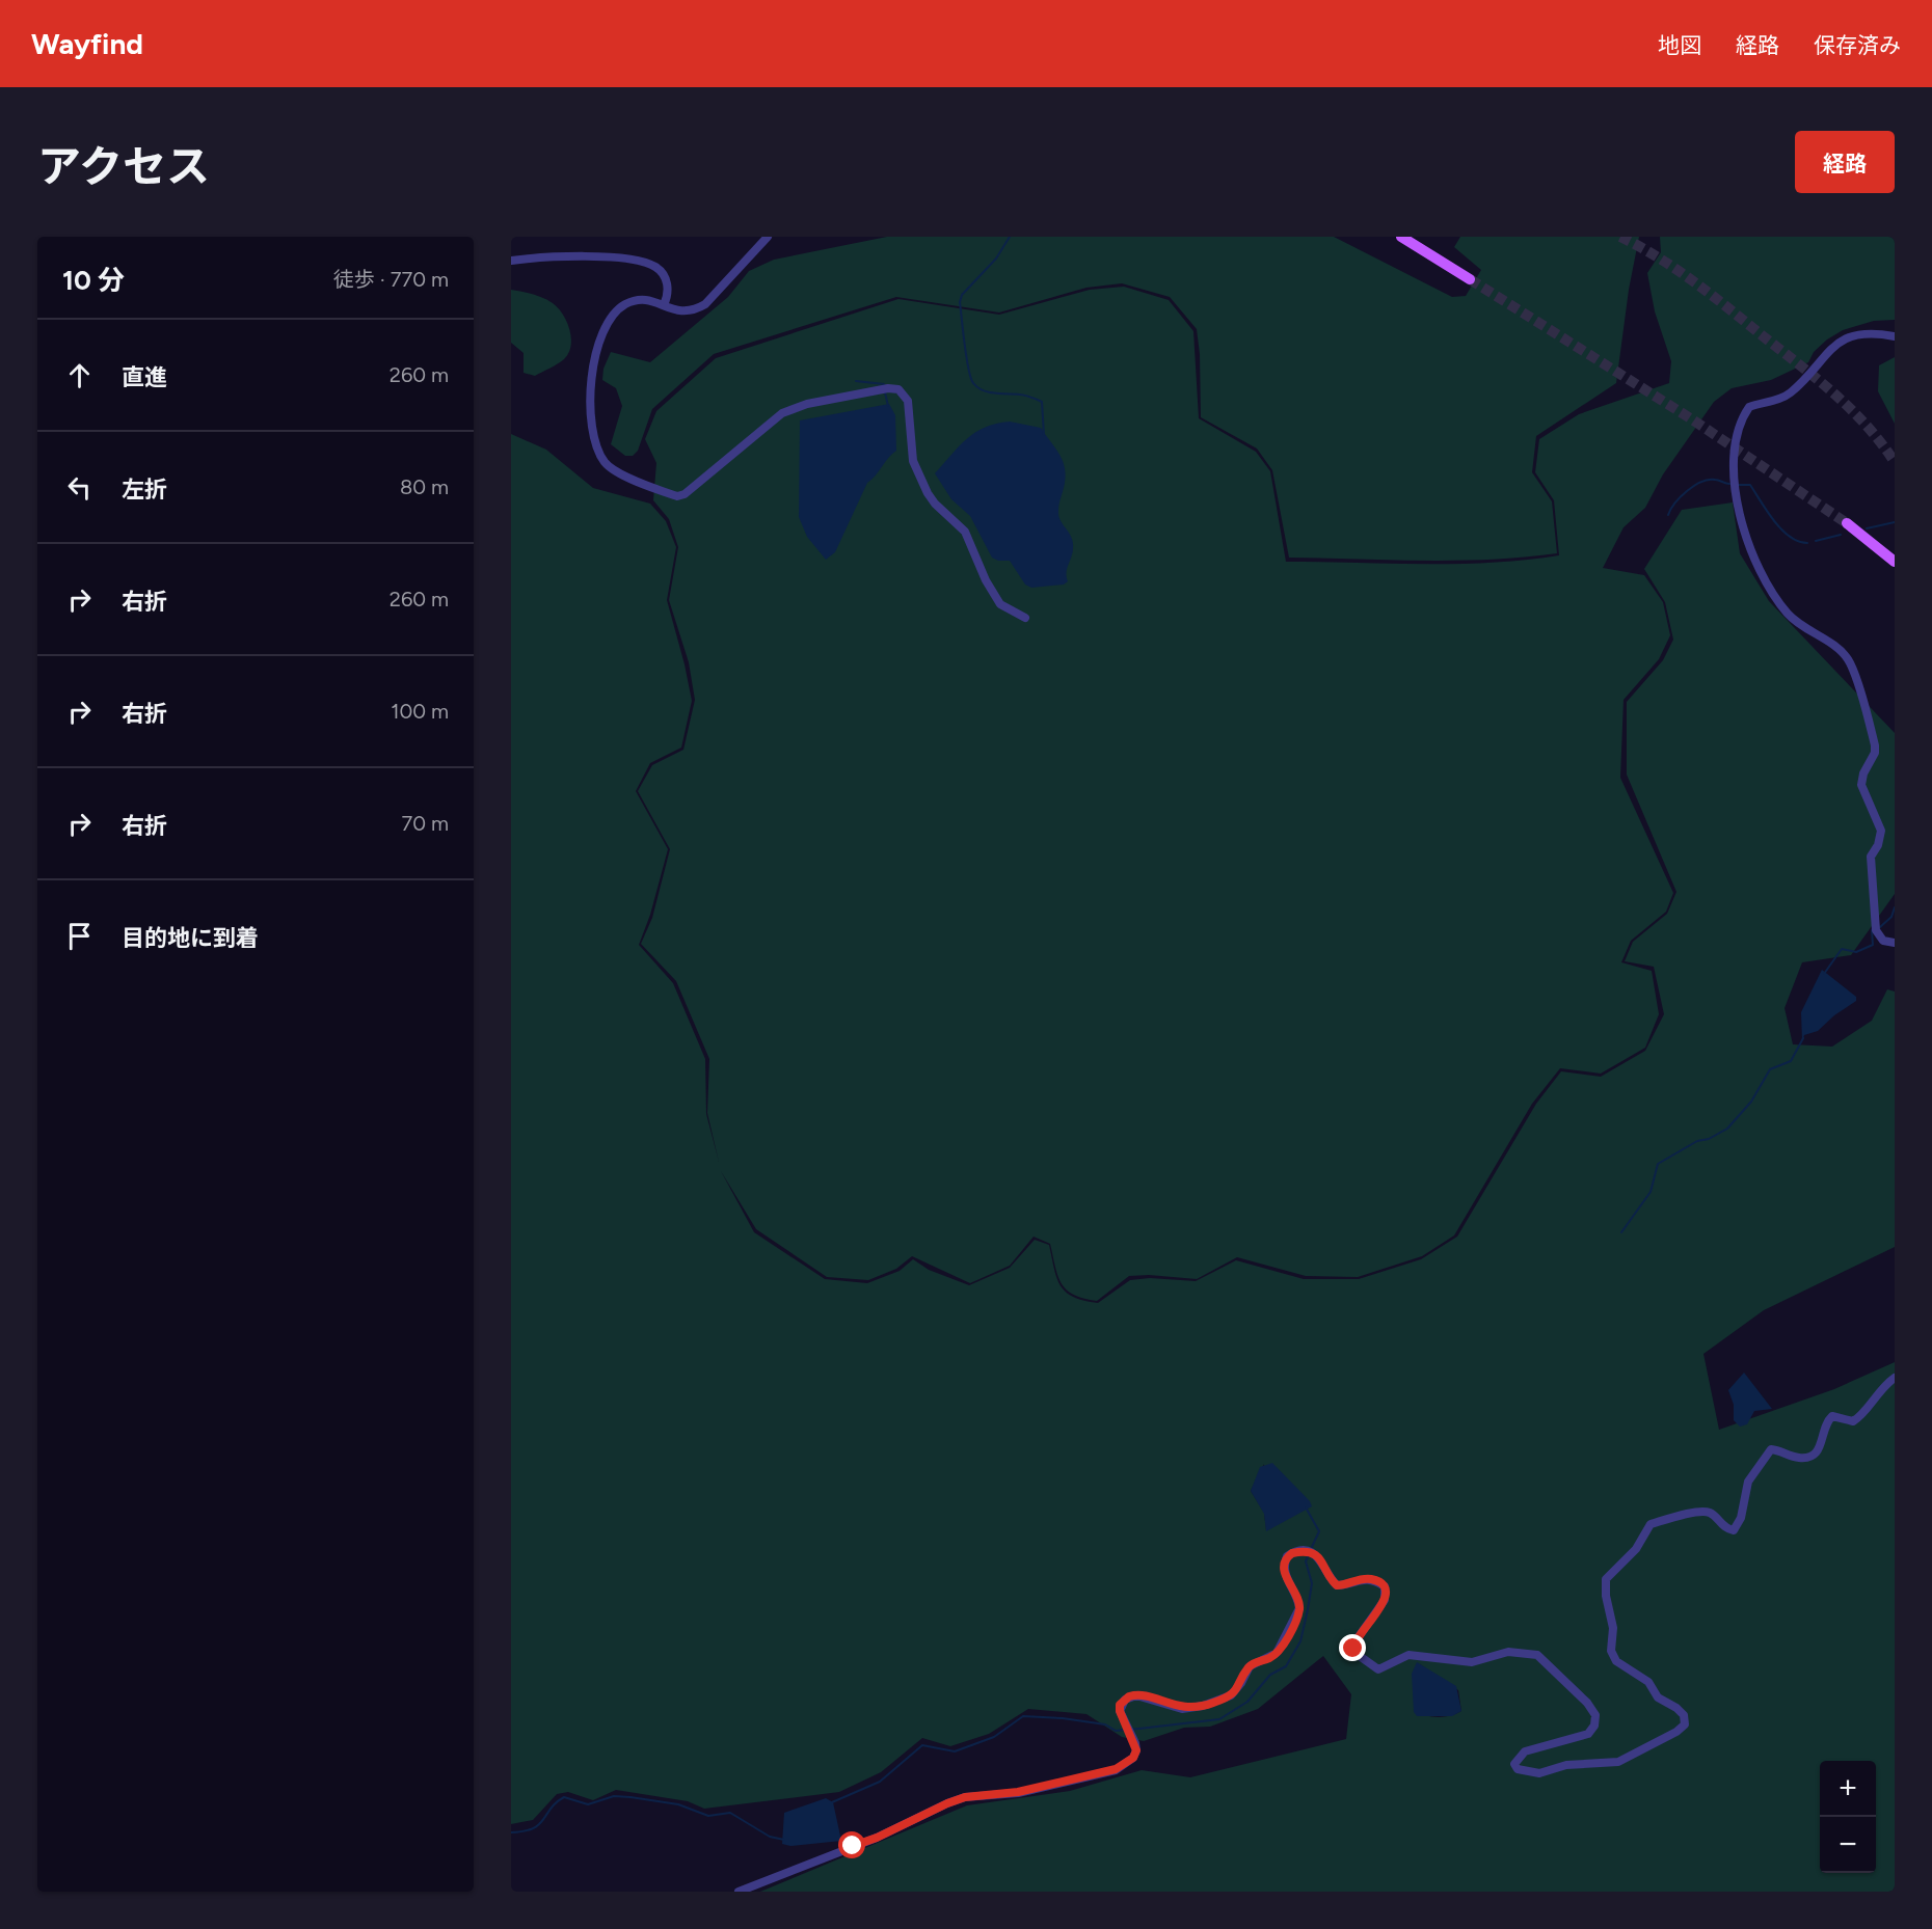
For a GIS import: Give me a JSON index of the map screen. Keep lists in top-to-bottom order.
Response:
{
  "page": {
    "header": "Wayfind",
    "nav": ["地図", "経路", "保存済み"],
    "title": "アクセス",
    "buttons": "経路",
    "heading": ["10 分", "徒歩 · 770 m"],
    "list": [
      ["直進", "260 m"],
      ["左折", "80 m"],
      ["右折", "260 m"],
      ["右折", "100 m"],
      ["右折", "70 m"],
      "目的地に到着"
    ],
    "map_buttons": ["+", "−"]
  }
}
